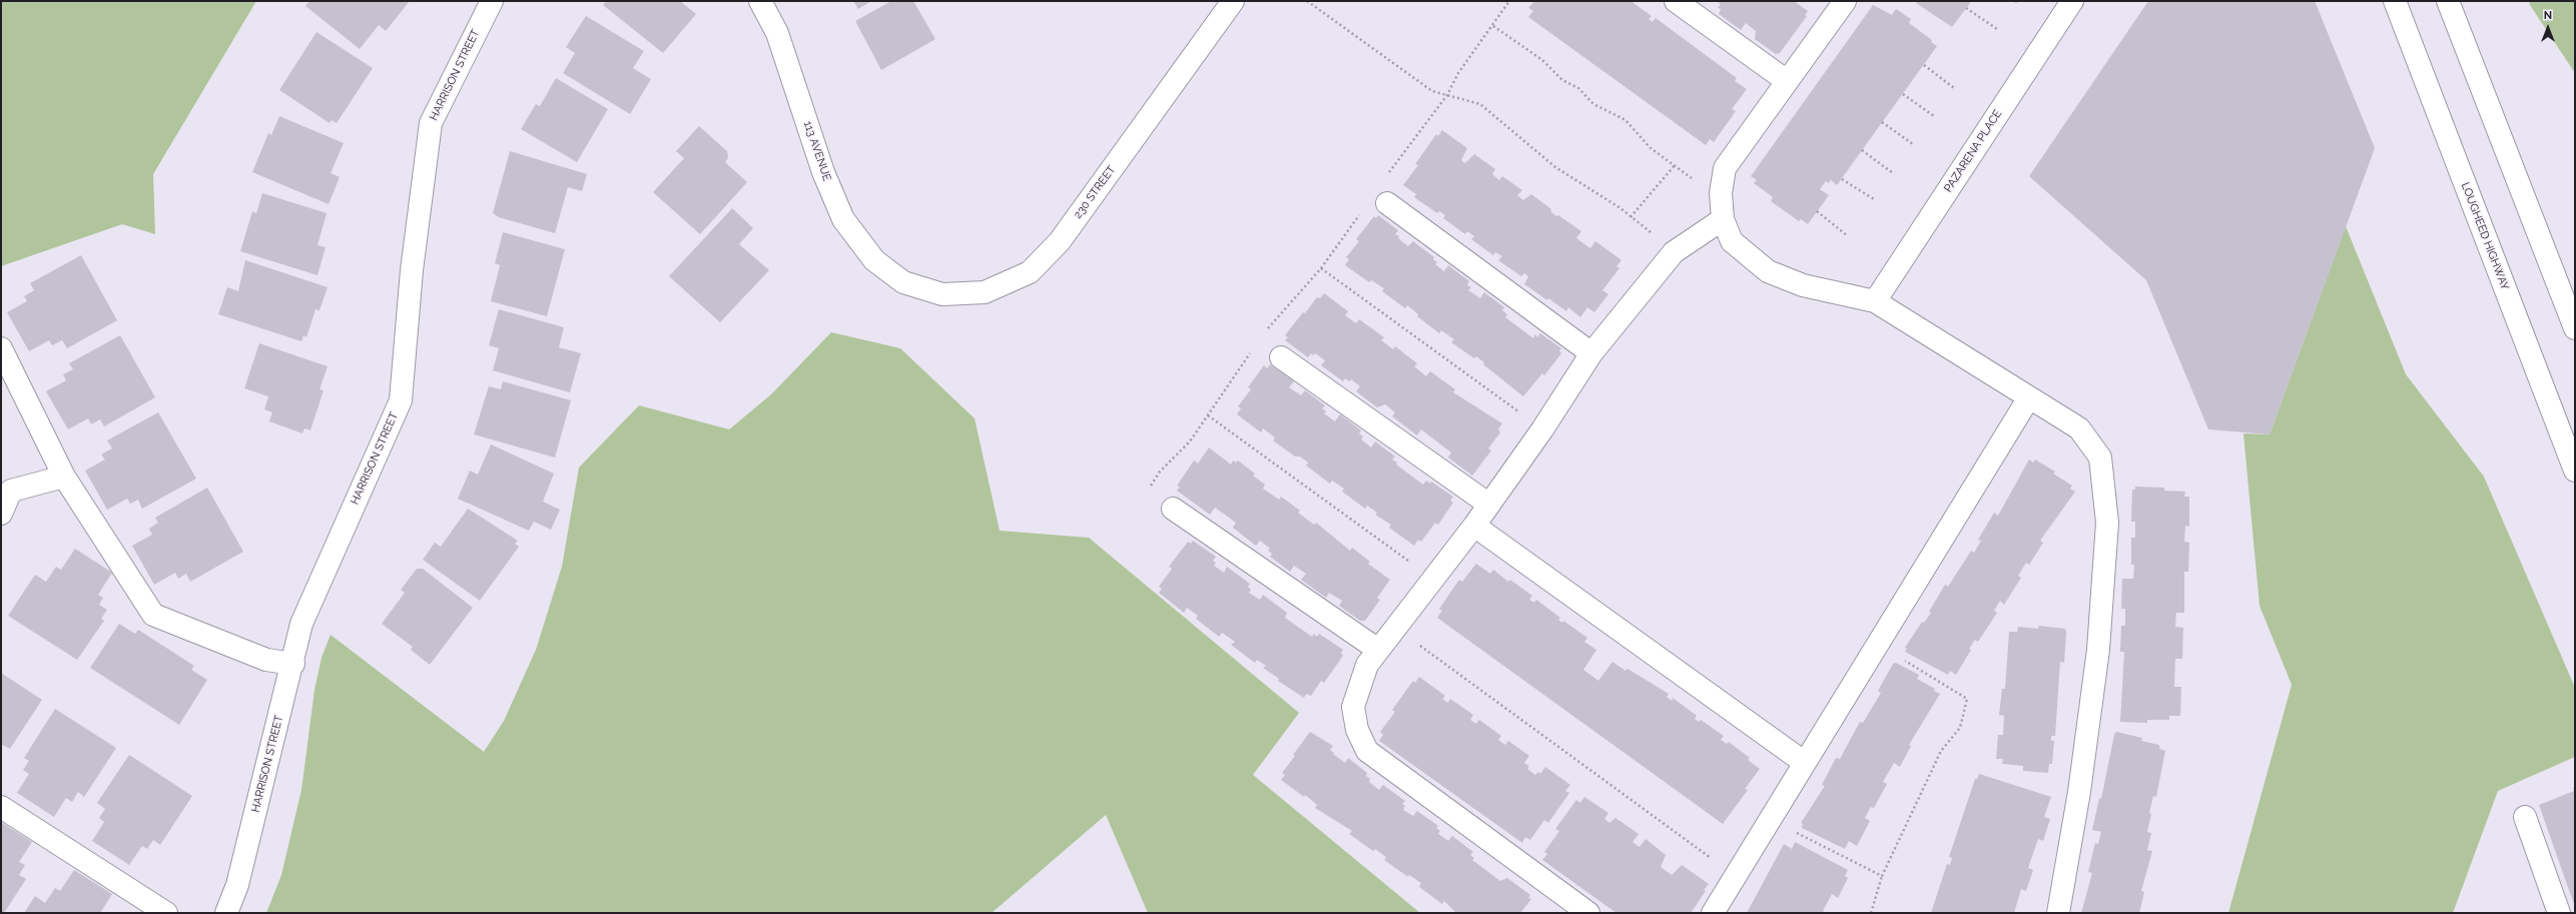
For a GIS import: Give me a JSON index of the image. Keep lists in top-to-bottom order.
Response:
{
  "streets": {
    "street": [
      "HARRISON STREET",
      "113 AVENUE",
      "PAZARENA PLACE",
      "230 STREET",
      "LOUGHEED HIGHWAY"
    ]
  },
  "crossings": [
    ["113 AVENUE", "230 STREET"]
  ],
  "north": "top"
}
